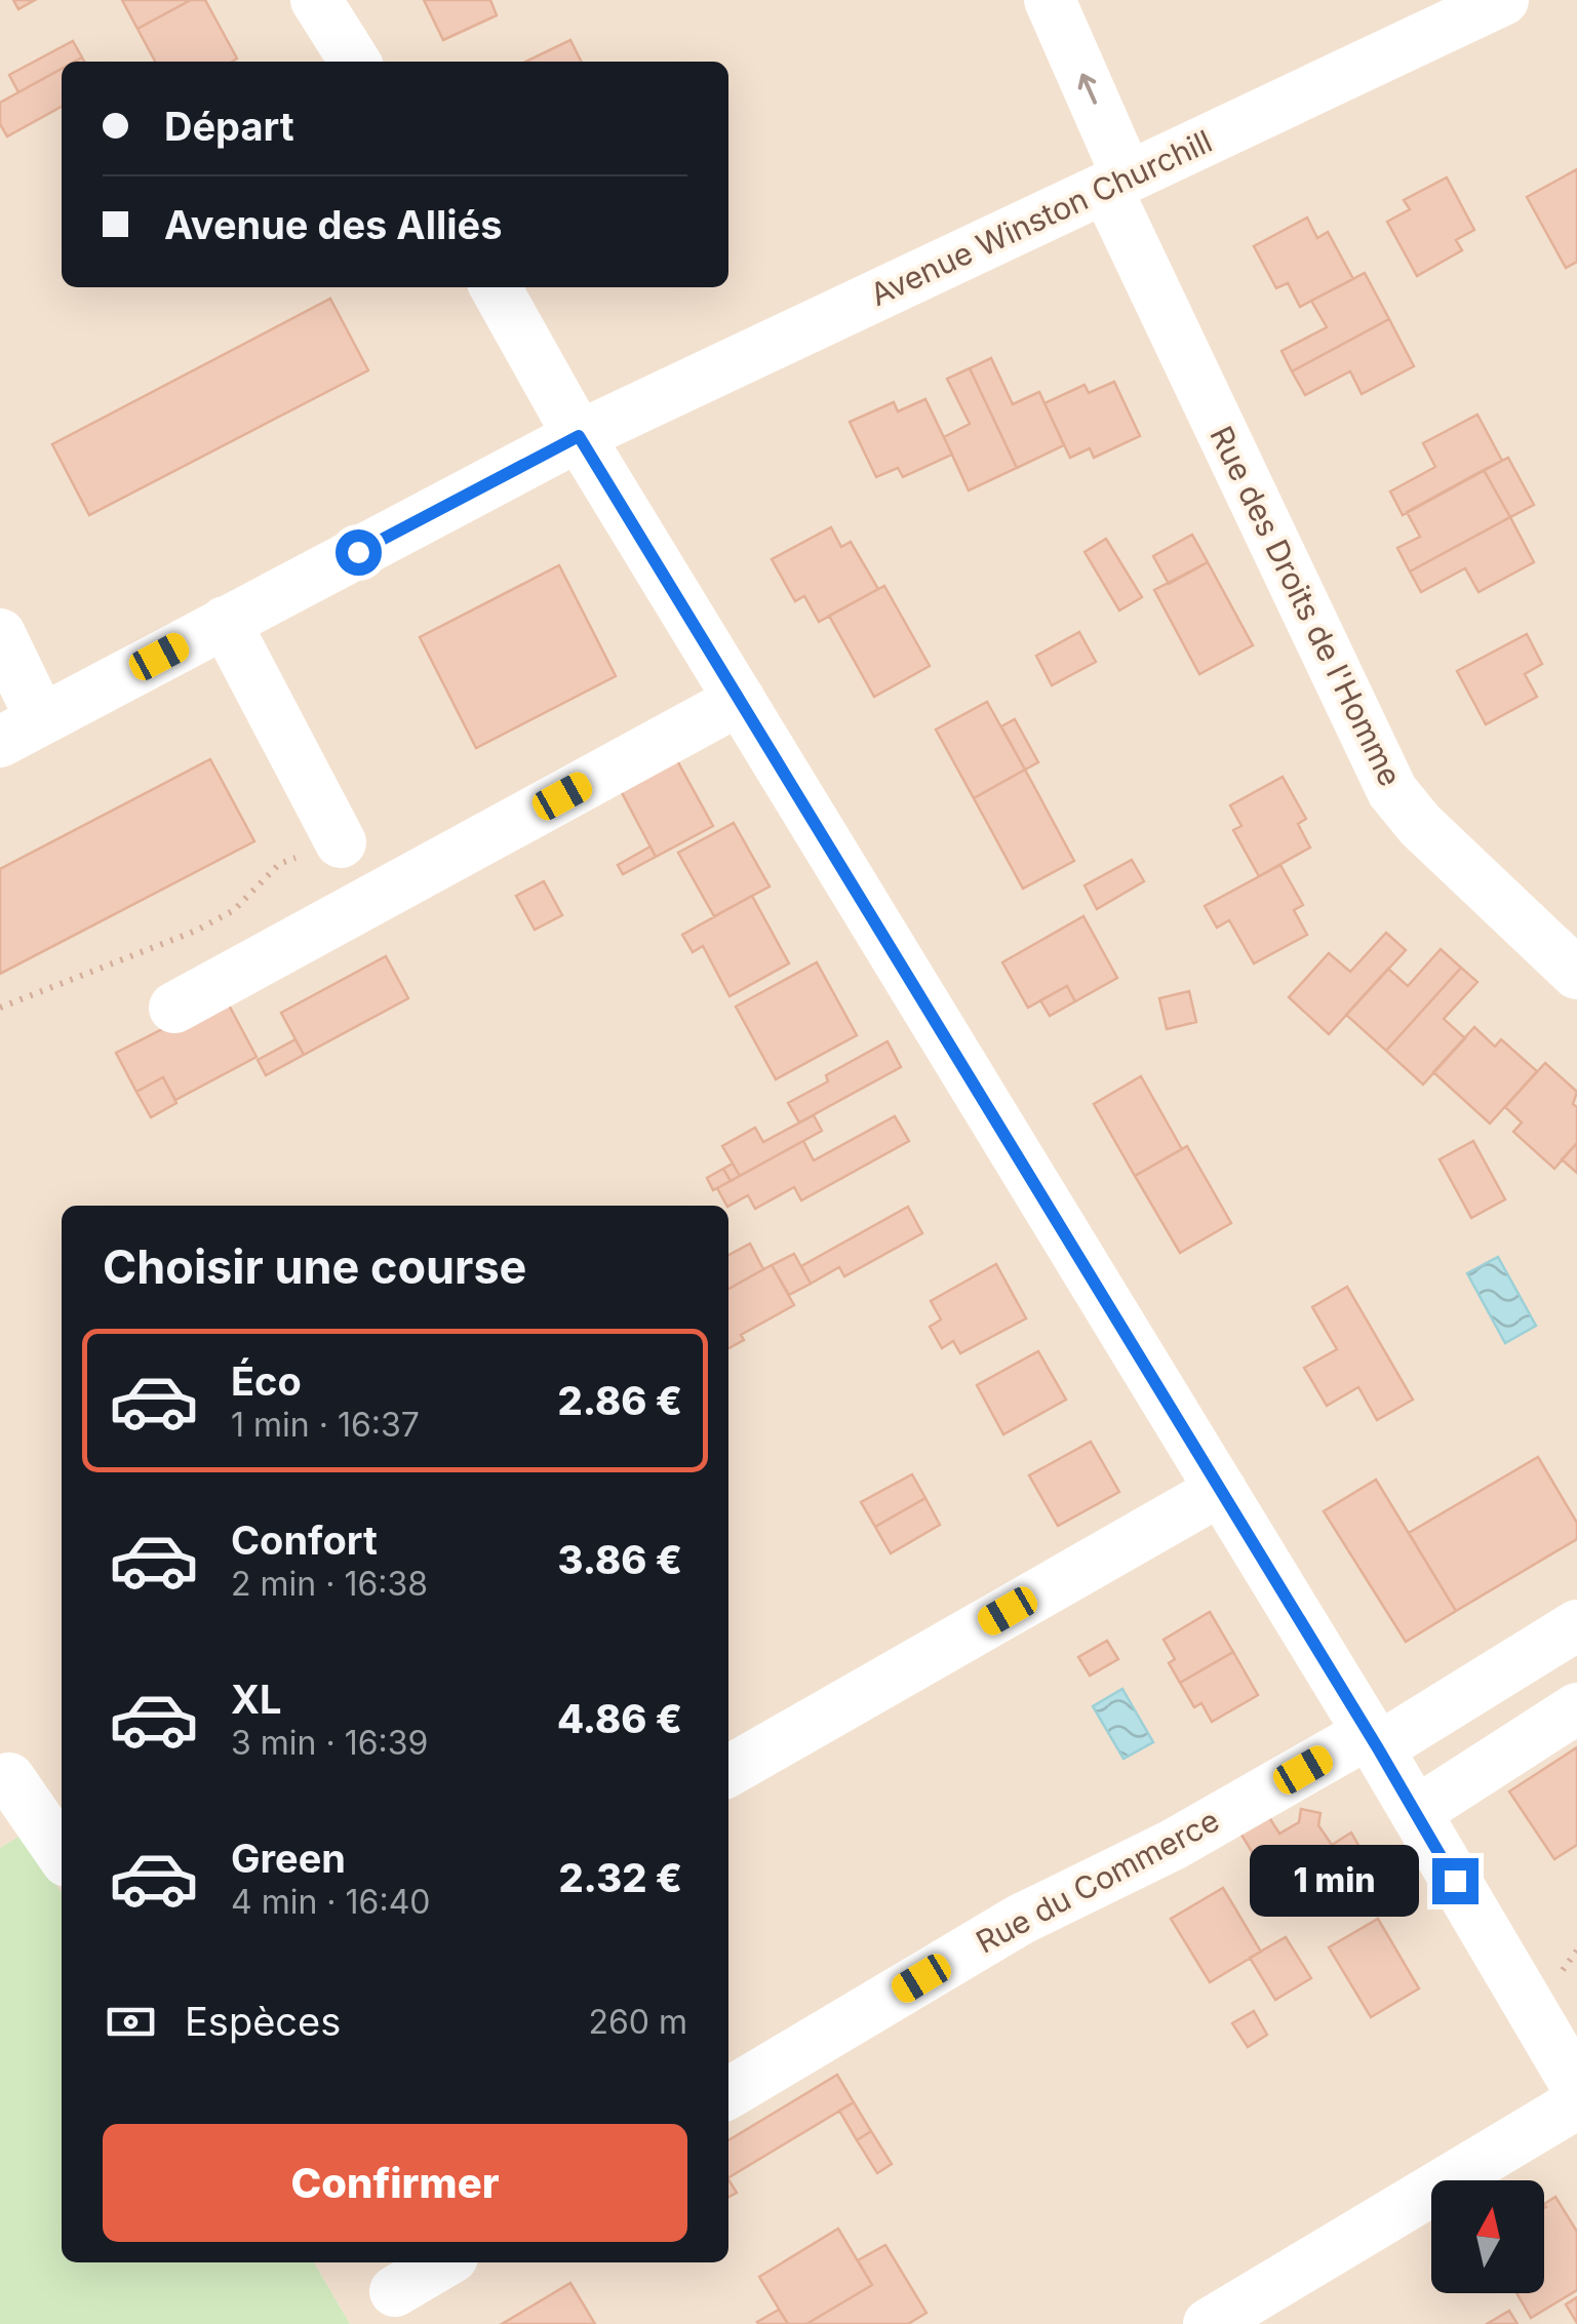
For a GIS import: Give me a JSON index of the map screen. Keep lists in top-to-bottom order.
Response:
{
  "streets": {
    "street": ["Avenue Winston Churchill", "Rue des Droits de l'Homme", "Rue du Commerce"]
  },
  "crossings": [
    ["Avenue Winston Churchill", "Rue des Droits de l'Homme"]
  ],
  "north": "top",
  "page": {
    "banner": ["Départ", "Avenue des Alliés"],
    "heading": "Choisir une course",
    "list": [
      {
        "name": "Éco",
        "note": "1 min · 16:37",
        "value": "2.86 €"
      },
      {
        "name": "Confort",
        "note": "2 min · 16:38",
        "value": "3.86 €"
      },
      {
        "name": "XL",
        "note": "3 min · 16:39",
        "value": "4.86 €"
      },
      {
        "name": "Green",
        "note": "4 min · 16:40",
        "value": "2.32 €"
      }
    ],
    "bubble": "1 min",
    "pay": ["Espèces", "260 m"],
    "buttons": "Confirmer"
  }
}
